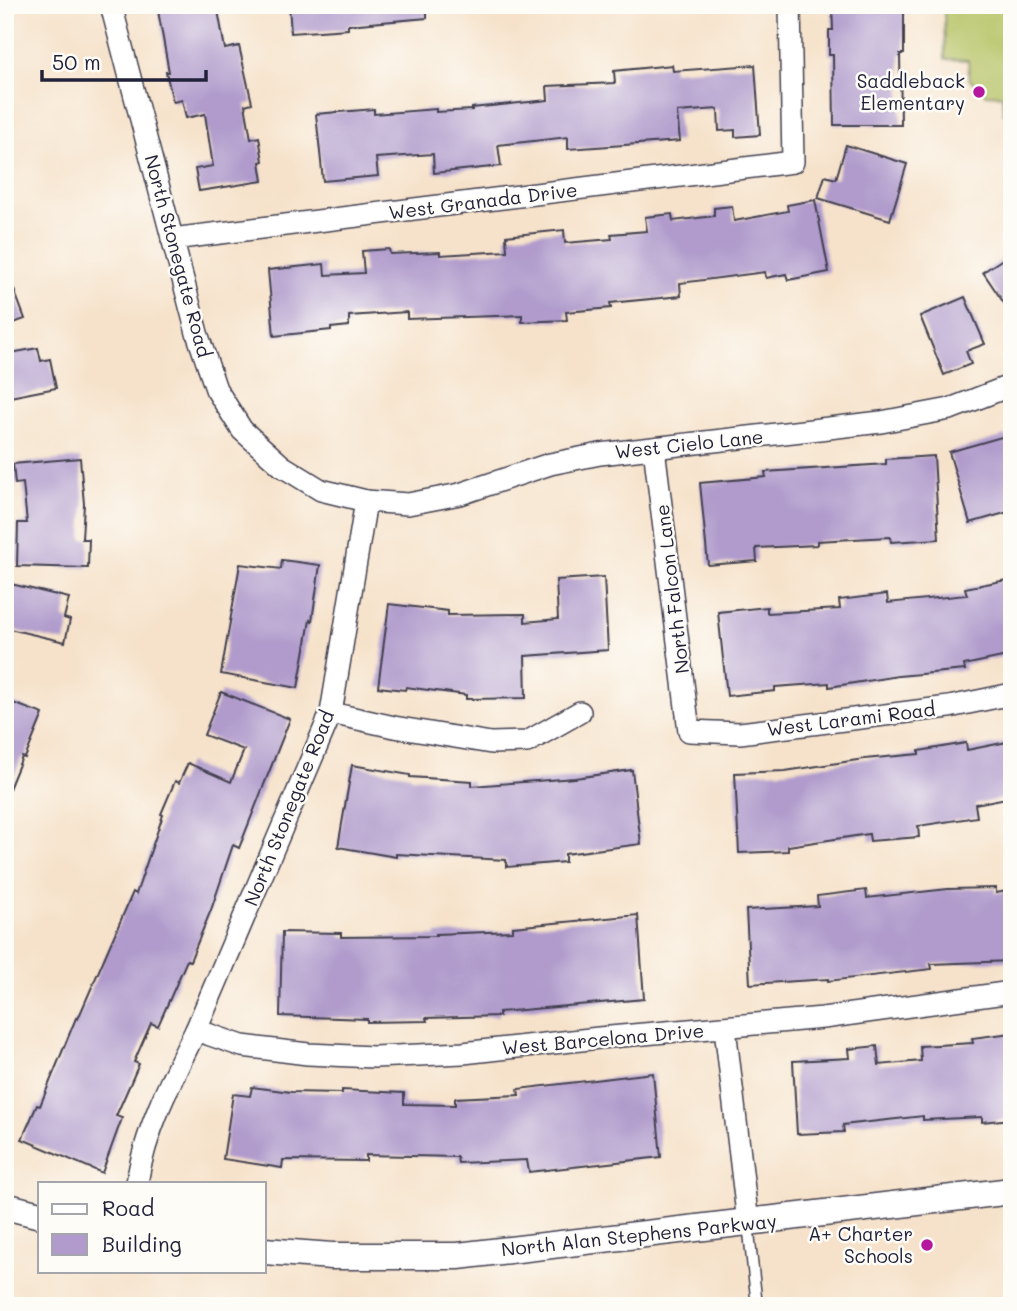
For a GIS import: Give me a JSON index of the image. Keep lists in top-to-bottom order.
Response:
{
  "streets": {
    "street": [
      "West Granada Drive",
      "North Stonegate Road",
      "West Cielo Lane",
      "North Falcon Lane",
      "West Larami Road",
      "West Barcelona Drive",
      "North Alan Stephens Parkway"
    ]
  },
  "crossings": [
    ["West Granada Drive", "North Stonegate Road"],
    ["North Stonegate Road", "West Cielo Lane"],
    ["North Stonegate Road", "West Barcelona Drive"],
    ["West Cielo Lane", "North Falcon Lane"],
    ["North Falcon Lane", "West Larami Road"]
  ],
  "places": ["Saddleback Elementary", "A+ Charter Schools"],
  "legend": ["Road", "Building"],
  "scale_bar": "50 m"
}
